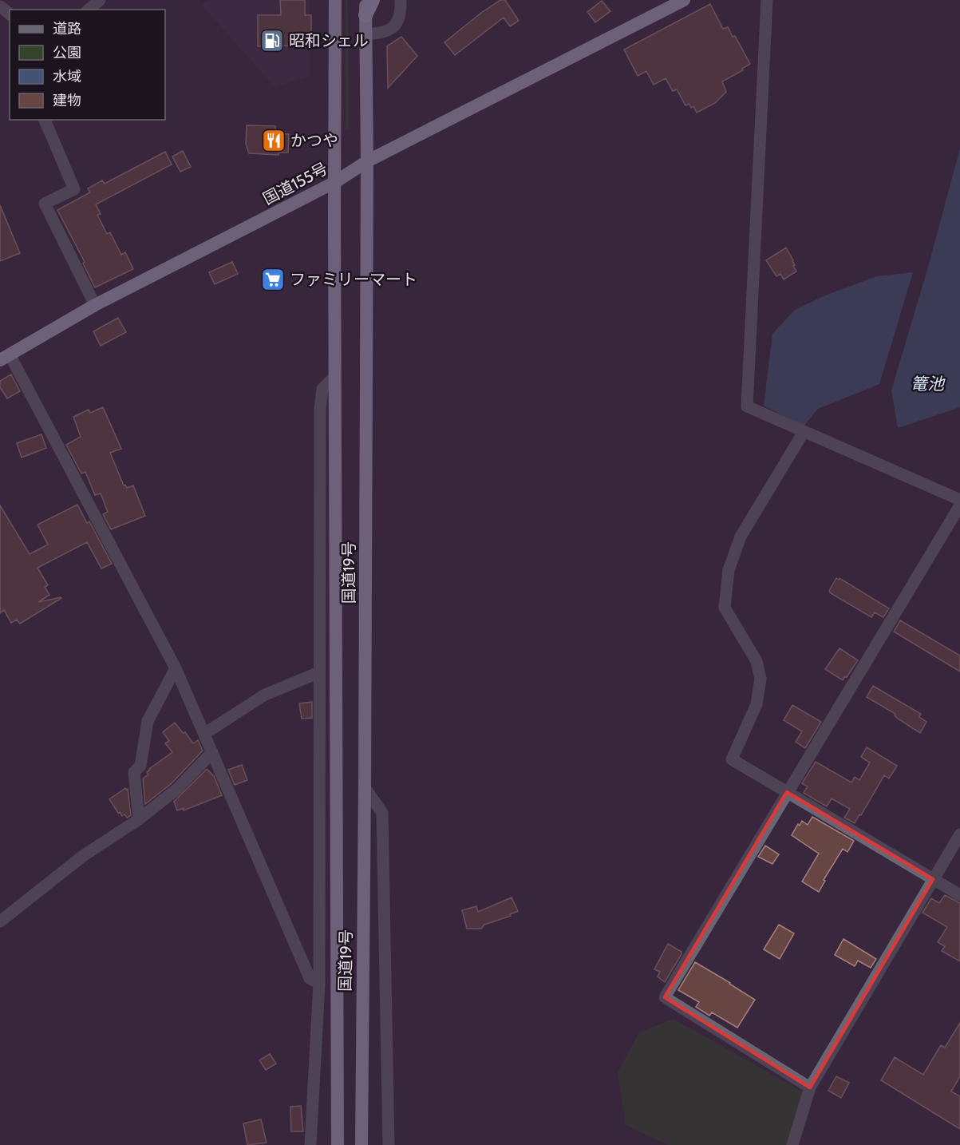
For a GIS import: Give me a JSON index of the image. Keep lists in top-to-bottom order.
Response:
{
  "streets": {
    "highway": ["国道155号", "国道19号"]
  },
  "crossings": [
    ["国道155号", "国道19号"]
  ],
  "water": ["篭池"],
  "places": {
    "fuel station": ["昭和シェル"],
    "restaurant": ["かつや"],
    "supermarket": ["ファミリーマート"]
  },
  "legend": [
    "道路",
    "公園",
    "水域",
    "建物"
  ]
}
